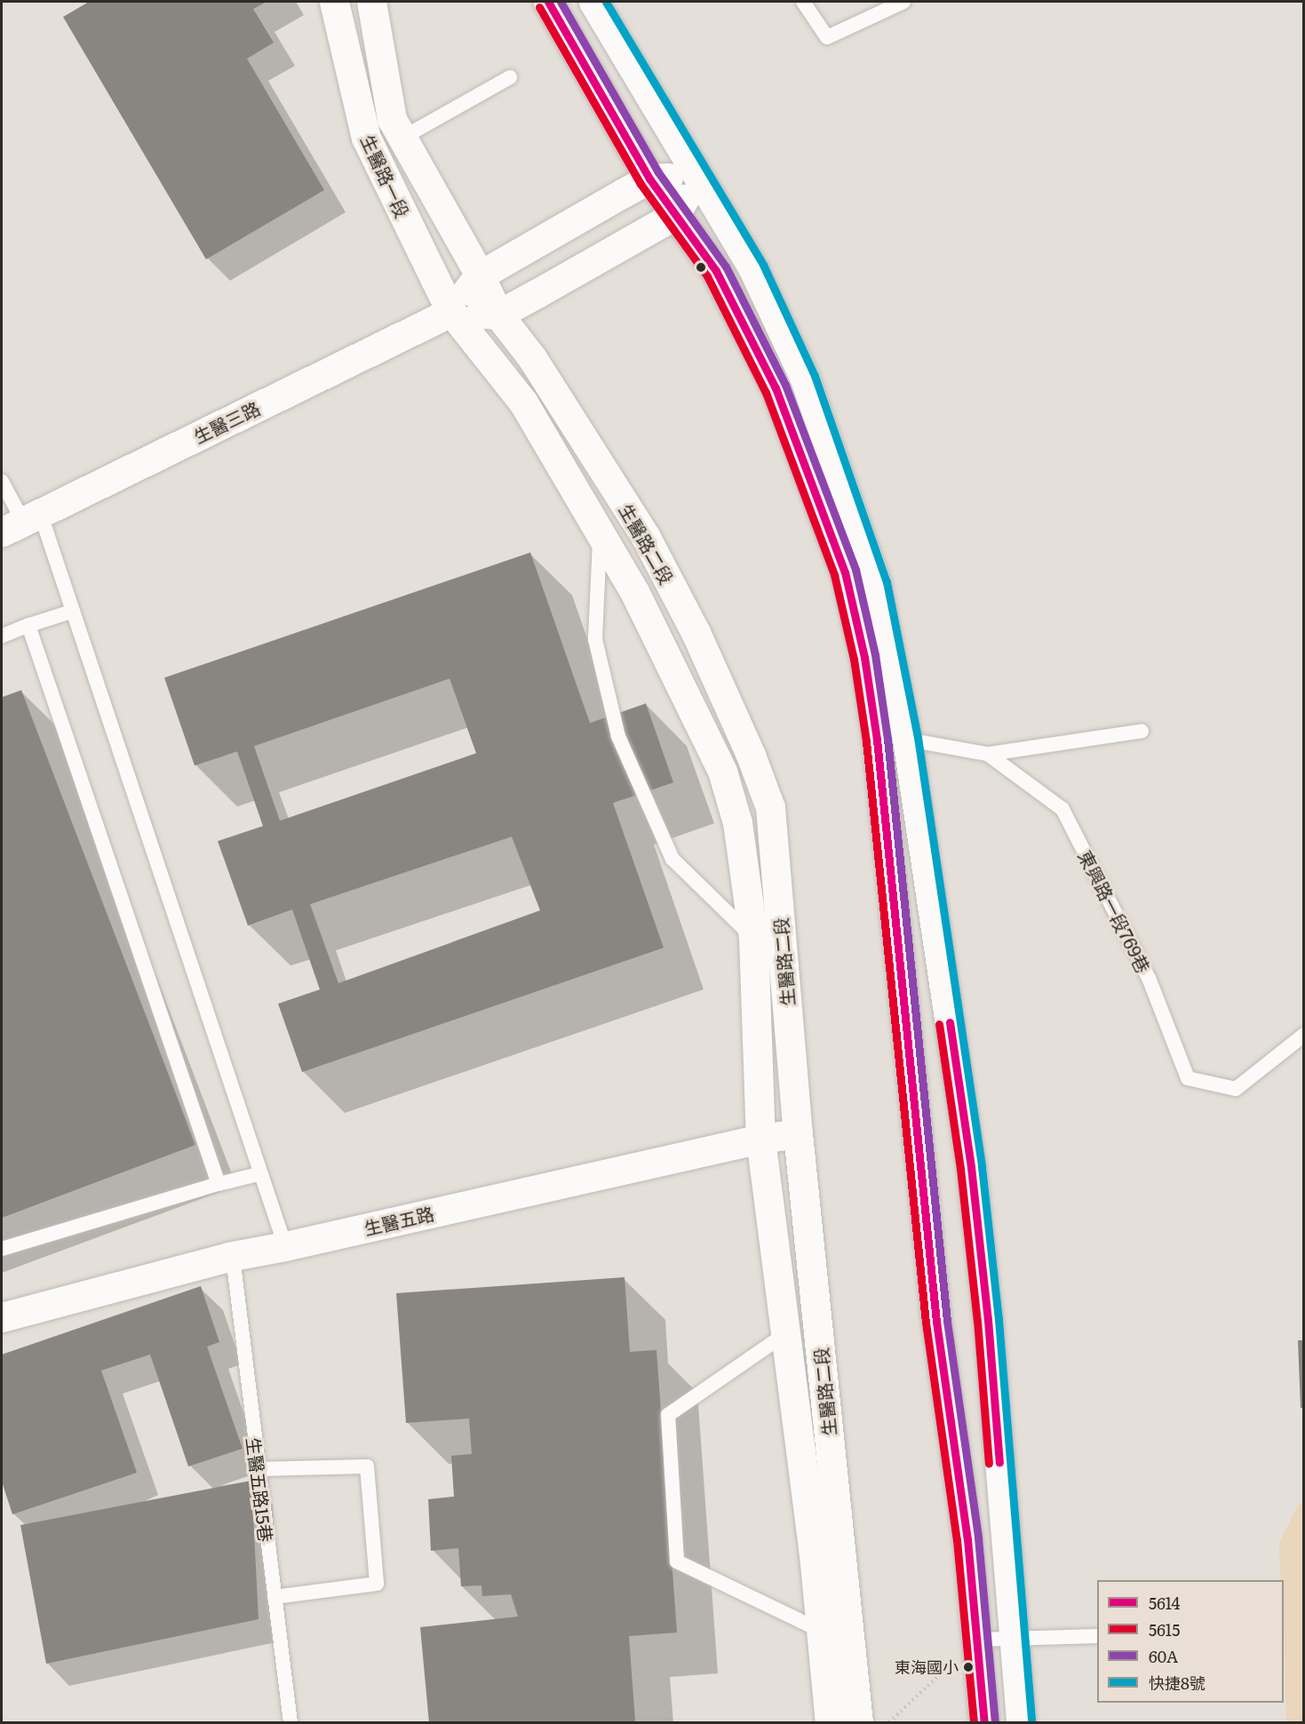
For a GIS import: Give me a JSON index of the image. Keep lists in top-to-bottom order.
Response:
{
  "streets": {
    "street": [
      "生醫路一段",
      "生醫三路",
      "生醫路二段",
      "生醫五路"
    ],
    "lane": ["東興路一段769巷", "生醫五路15巷"]
  },
  "crossings": [
    ["生醫路一段", "生醫三路"],
    ["生醫路一段", "生醫路二段"],
    ["生醫三路", "生醫路二段"],
    ["生醫路二段", "生醫五路"],
    ["生醫五路", "生醫五路15巷"]
  ],
  "places": ["東海國小"],
  "lines": [
    "transit line 5614",
    "transit line 60A",
    "transit line 快捷8號",
    "transit line 5615"
  ],
  "legend": [
    "5614",
    "5615",
    "60A",
    "快捷8號"
  ]
}
